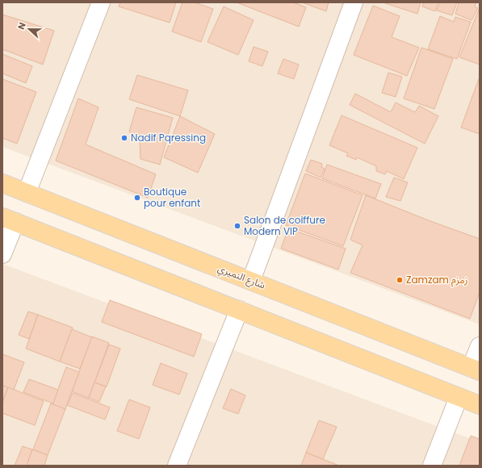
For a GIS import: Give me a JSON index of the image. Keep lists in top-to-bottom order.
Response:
{
  "streets": {
    "main road": ["شارع النميري"]
  },
  "places": [
    "Nadif Pqressing",
    "Boutique pour enfant",
    "Salon de coiffure Modern VIP",
    "Zamzam زمزم"
  ],
  "north": "left"
}
